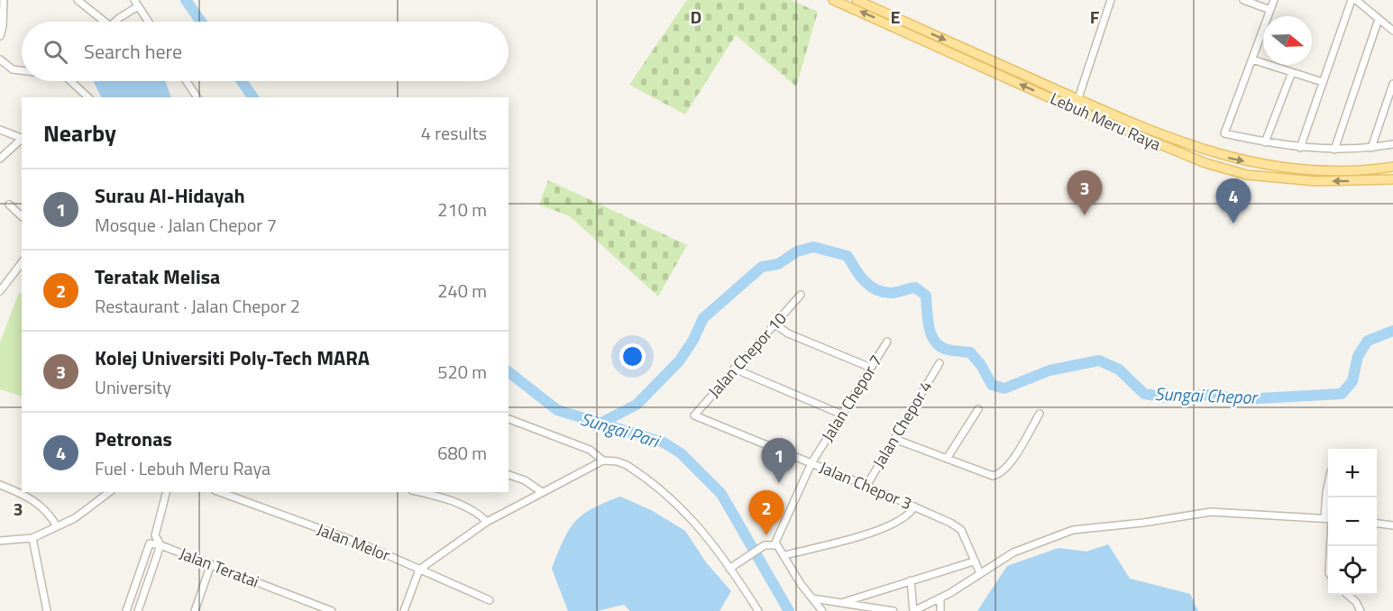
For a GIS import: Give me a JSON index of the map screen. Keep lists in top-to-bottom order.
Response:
{
  "streets": {
    "main road": ["Lebuh Meru Raya"],
    "street": [
      "Jalan Chepor 10",
      "Jalan Chepor 7",
      "Jalan Chepor 4",
      "Jalan Chepor 3",
      "Jalan Melor",
      "Jalan Teratai"
    ]
  },
  "crossings": [
    ["Jalan Chepor 10", "Jalan Chepor 3"],
    ["Jalan Chepor 7", "Jalan Chepor 3"],
    ["Jalan Chepor 4", "Jalan Chepor 3"]
  ],
  "water": ["Sungai Chepor", "Sungai Pari"],
  "north": "right",
  "page": {
    "search": "Search here",
    "heading": ["Nearby", "4 results"],
    "list": [
      {
        "mark": "1",
        "name": "Surau Al-Hidayah",
        "note": "Mosque · Jalan Chepor 7",
        "value": "210 m"
      },
      {
        "mark": "2",
        "name": "Teratak Melisa",
        "note": "Restaurant · Jalan Chepor 2",
        "value": "240 m"
      },
      {
        "mark": "3",
        "name": "Kolej Universiti Poly-Tech MARA",
        "note": "University",
        "value": "520 m"
      },
      {
        "mark": "4",
        "name": "Petronas",
        "note": "Fuel · Lebuh Meru Raya",
        "value": "680 m"
      }
    ],
    "pins": [
      "3",
      "4",
      "1",
      "2"
    ],
    "map_buttons": ["+", "−"]
  },
  "grid": {
    "columns": ["D", "E", "F"],
    "rows": ["3"]
  }
}
